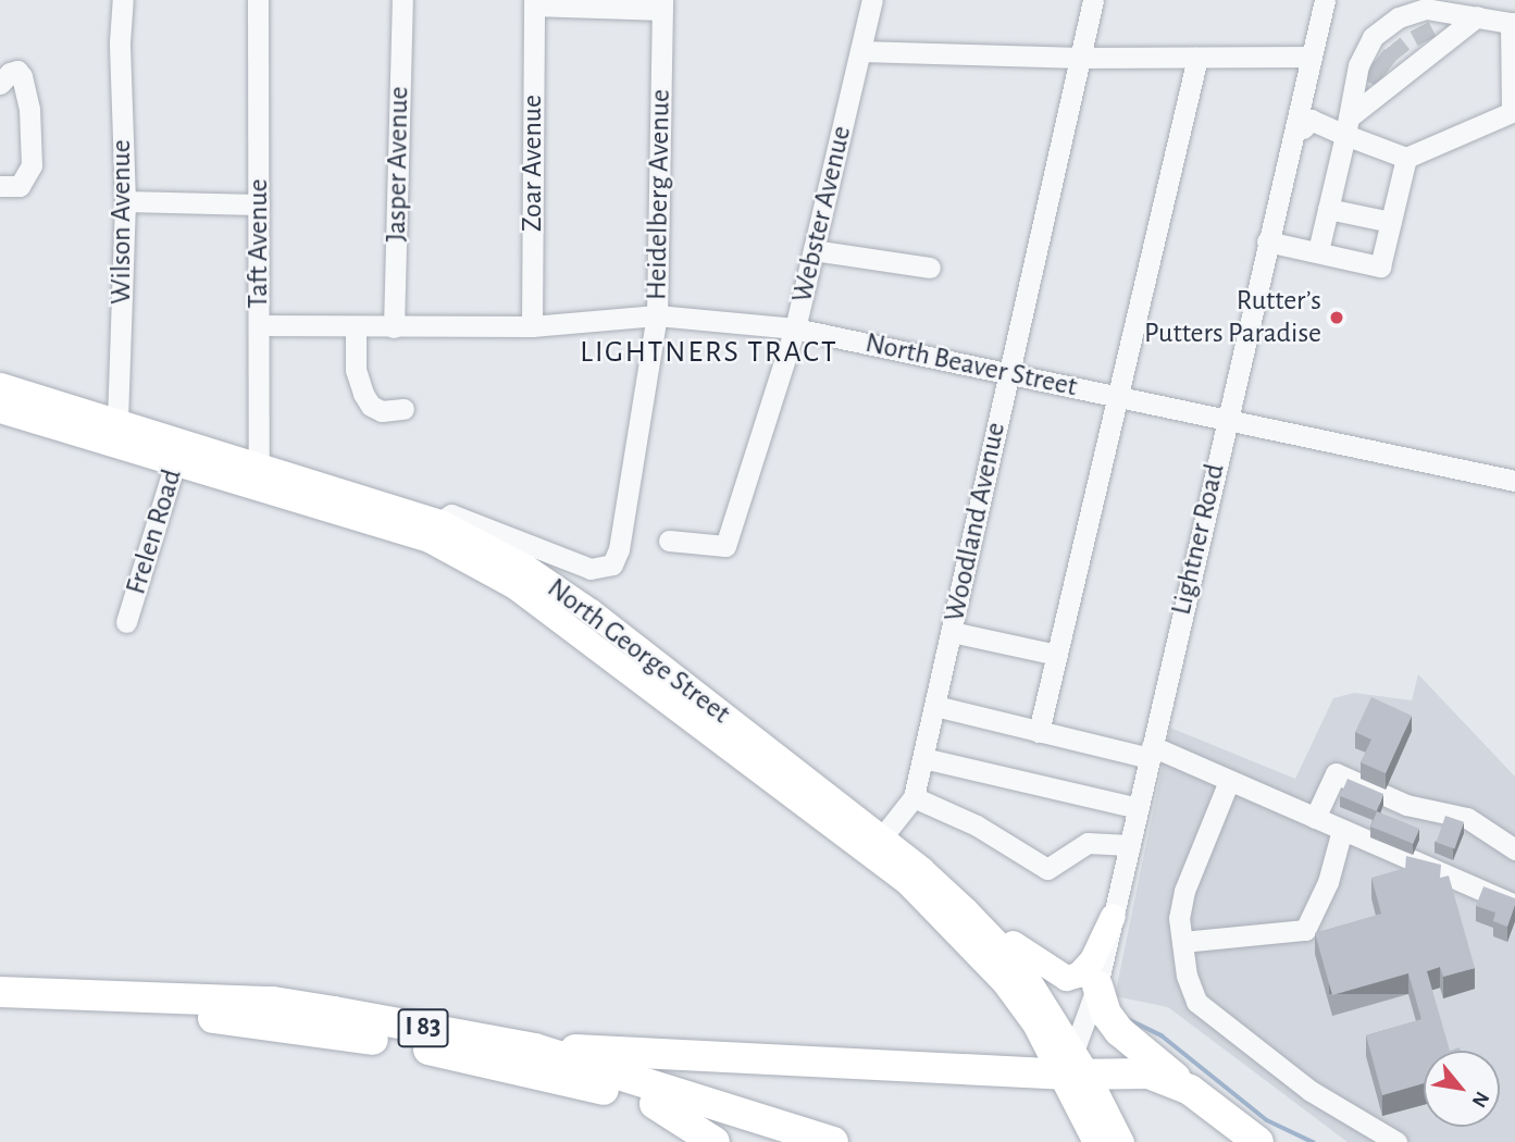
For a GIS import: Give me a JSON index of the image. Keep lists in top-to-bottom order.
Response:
{
  "streets": {
    "highway": ["I 83"],
    "main road": ["North George Street"],
    "street": [
      "Zoar Avenue",
      "Jasper Avenue",
      "Heidelberg Avenue",
      "Webster Avenue",
      "Wilson Avenue",
      "Taft Avenue",
      "North Beaver Street",
      "Woodland Avenue",
      "Frelen Road",
      "Lightner Road"
    ]
  },
  "crossings": [
    ["Zoar Avenue", "North Beaver Street"],
    ["Jasper Avenue", "North Beaver Street"],
    ["Heidelberg Avenue", "North Beaver Street"],
    ["Heidelberg Avenue", "North George Street"],
    ["Webster Avenue", "North Beaver Street"],
    ["Wilson Avenue", "North George Street"],
    ["Taft Avenue", "North Beaver Street"],
    ["Taft Avenue", "North George Street"],
    ["North Beaver Street", "Woodland Avenue"],
    ["North Beaver Street", "Lightner Road"],
    ["Woodland Avenue", "North George Street"],
    ["Frelen Road", "North George Street"],
    ["Lightner Road", "North George Street"]
  ],
  "districts": ["LIGHTNERS TRACT"],
  "places": ["Rutter’s Putters Paradise"],
  "north": "bottom right"
}
